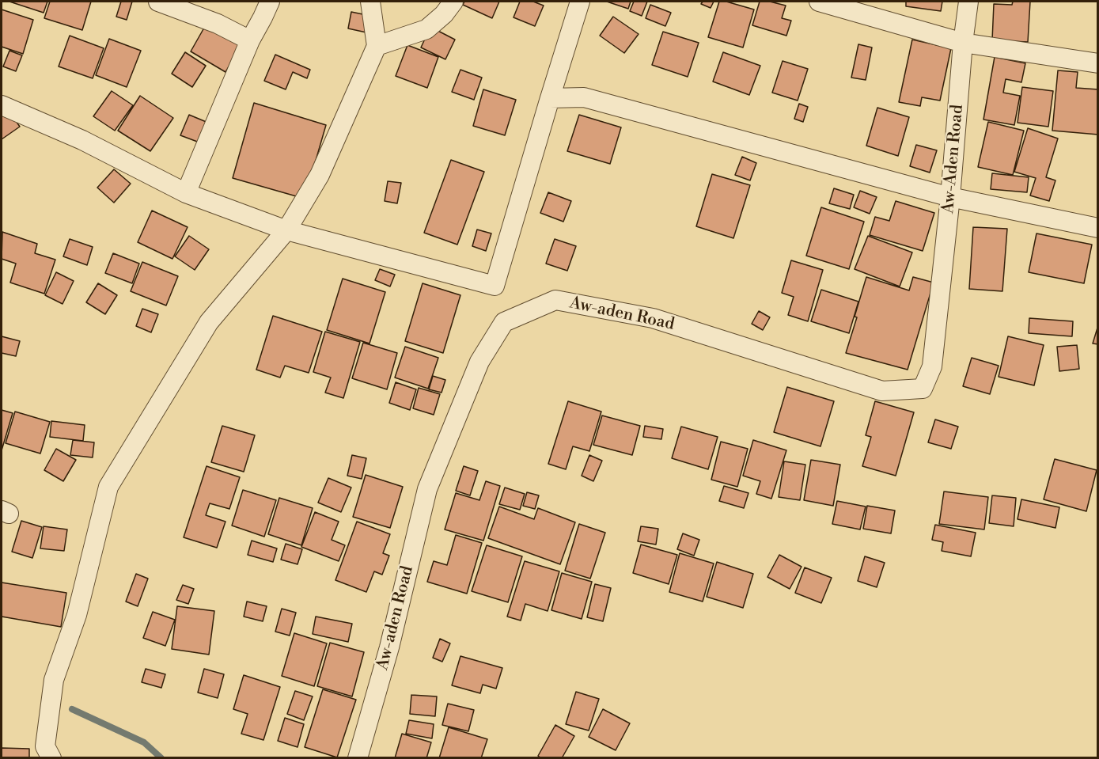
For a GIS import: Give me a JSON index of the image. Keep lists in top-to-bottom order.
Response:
{
  "streets": {
    "street": ["Aw-Aden Road", "Aw-aden Road"]
  },
  "crossings": [
    ["Aw-Aden Road", "Aw-aden Road"]
  ]
}
